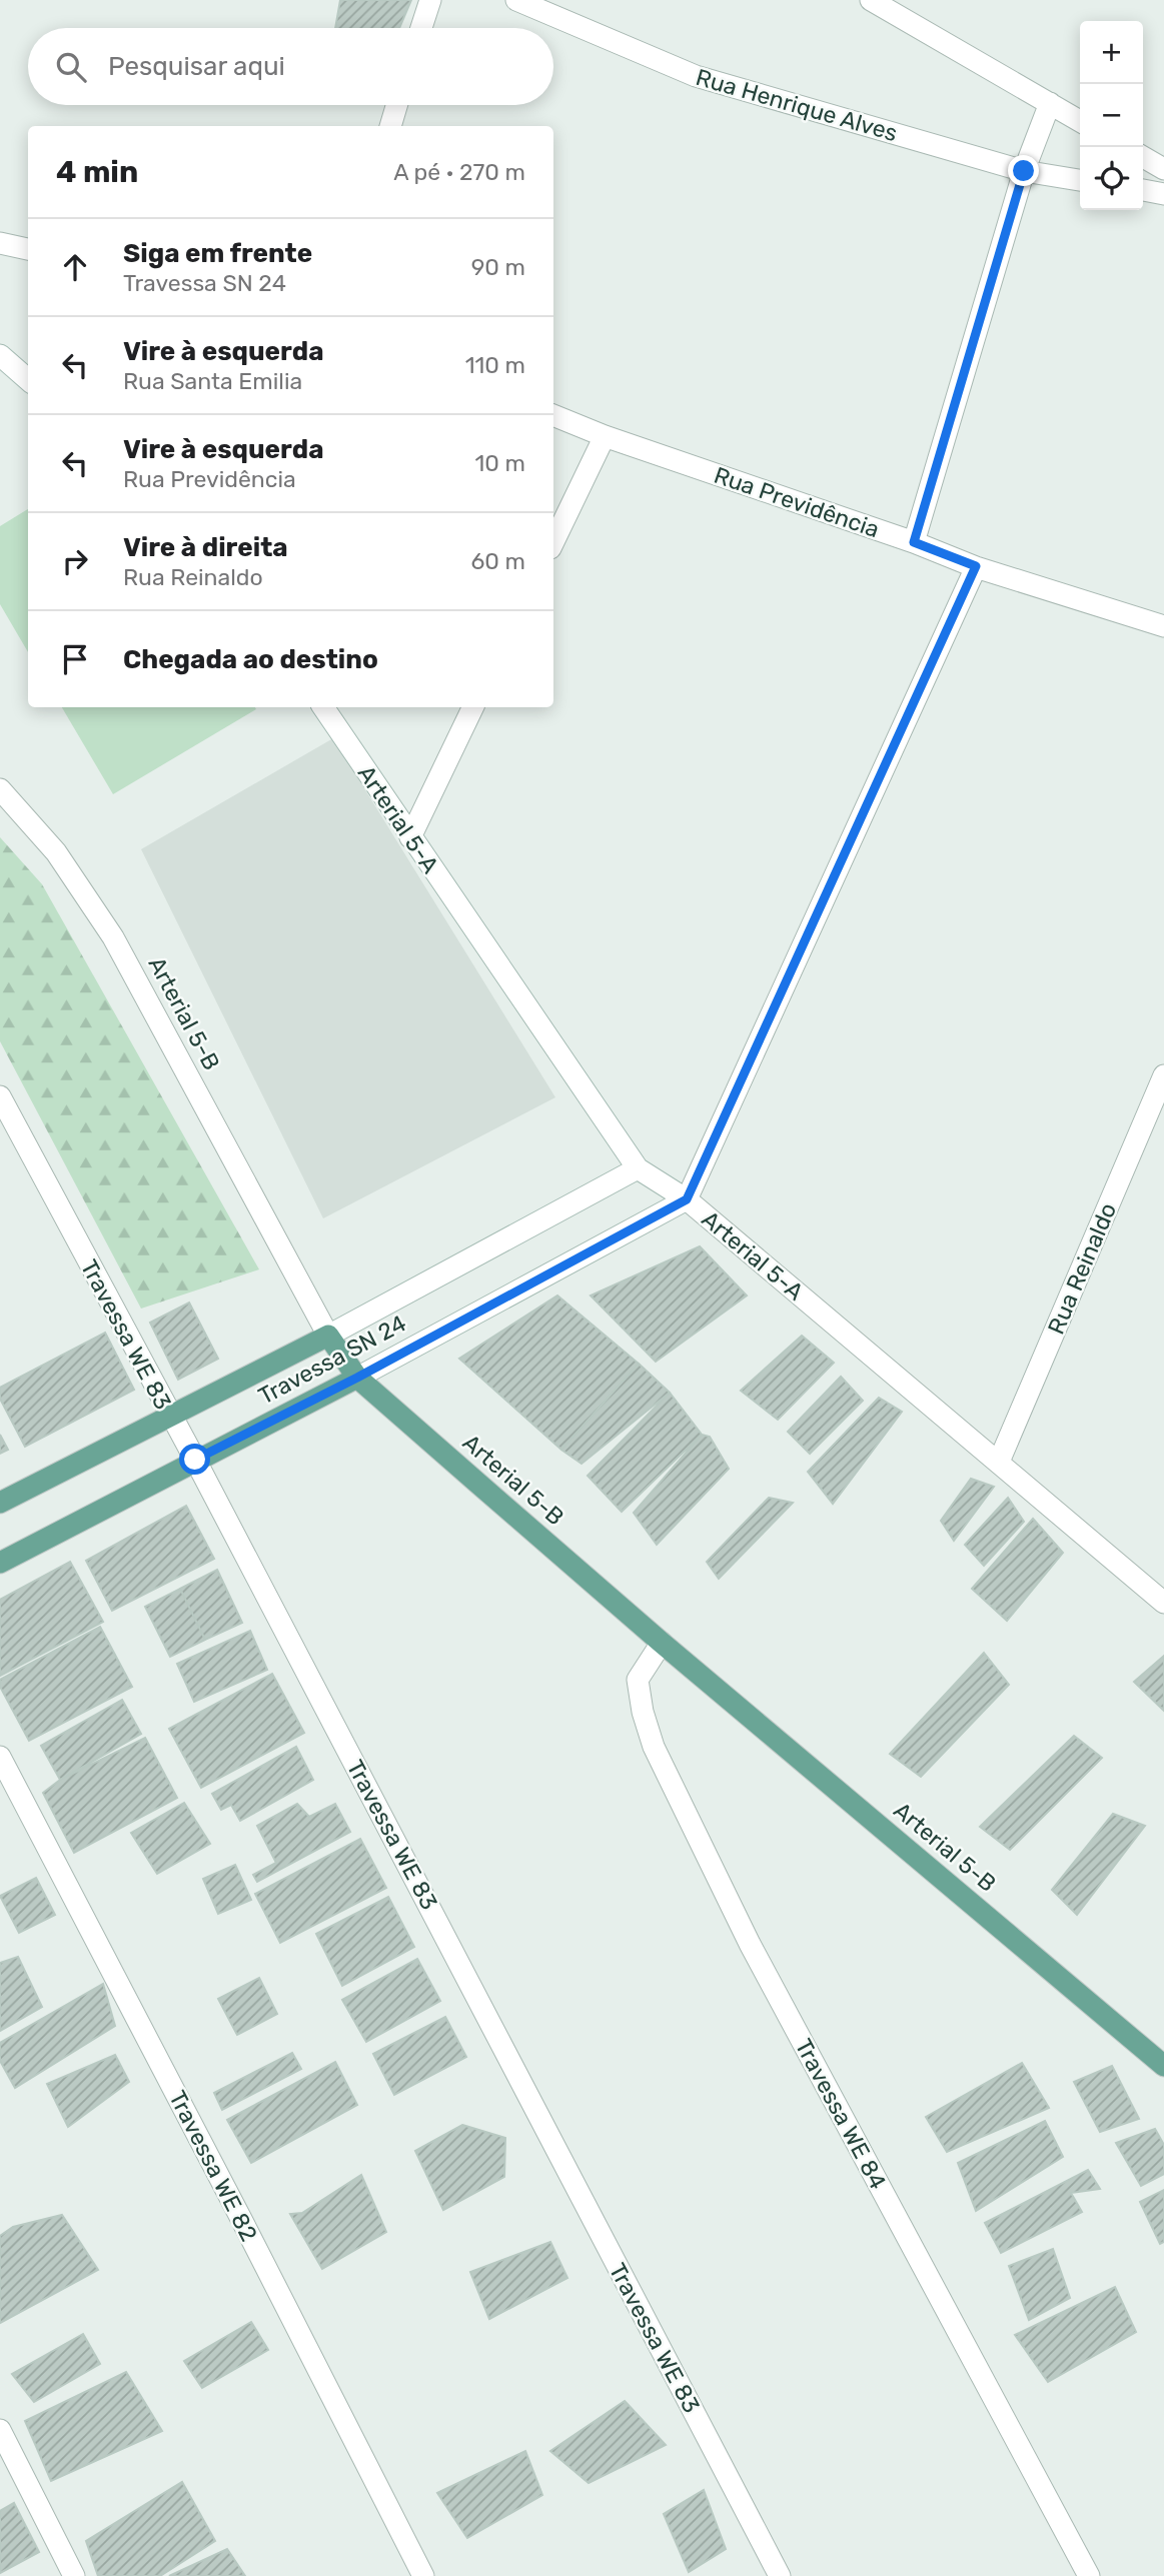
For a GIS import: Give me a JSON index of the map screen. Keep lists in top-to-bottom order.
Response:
{
  "streets": {
    "main road": ["Arterial 5-B", "Travessa SN 24"],
    "street": [
      "Rua Henrique Alves",
      "Rua Previdência",
      "Arterial 5-A",
      "Rua Reinaldo",
      "Travessa WE 83",
      "Travessa WE 84",
      "Travessa WE 82"
    ]
  },
  "crossings": [
    ["Arterial 5-A", "Rua Reinaldo"],
    ["Arterial 5-A", "Travessa SN 24"],
    ["Arterial 5-B", "Travessa SN 24"],
    ["Arterial 5-B", "Travessa WE 84"],
    ["Travessa WE 83", "Travessa SN 24"]
  ],
  "page": {
    "map_buttons": ["+", "−"],
    "search": "Pesquisar aqui",
    "heading": ["4 min", "A pé · 270 m"],
    "list": [
      ["Siga em frente", "Travessa SN 24", "90 m"],
      ["Vire à esquerda", "Rua Santa Emilia", "110 m"],
      ["Vire à esquerda", "Rua Previdência", "10 m"],
      ["Vire à direita", "Rua Reinaldo", "60 m"],
      "Chegada ao destino"
    ]
  }
}
